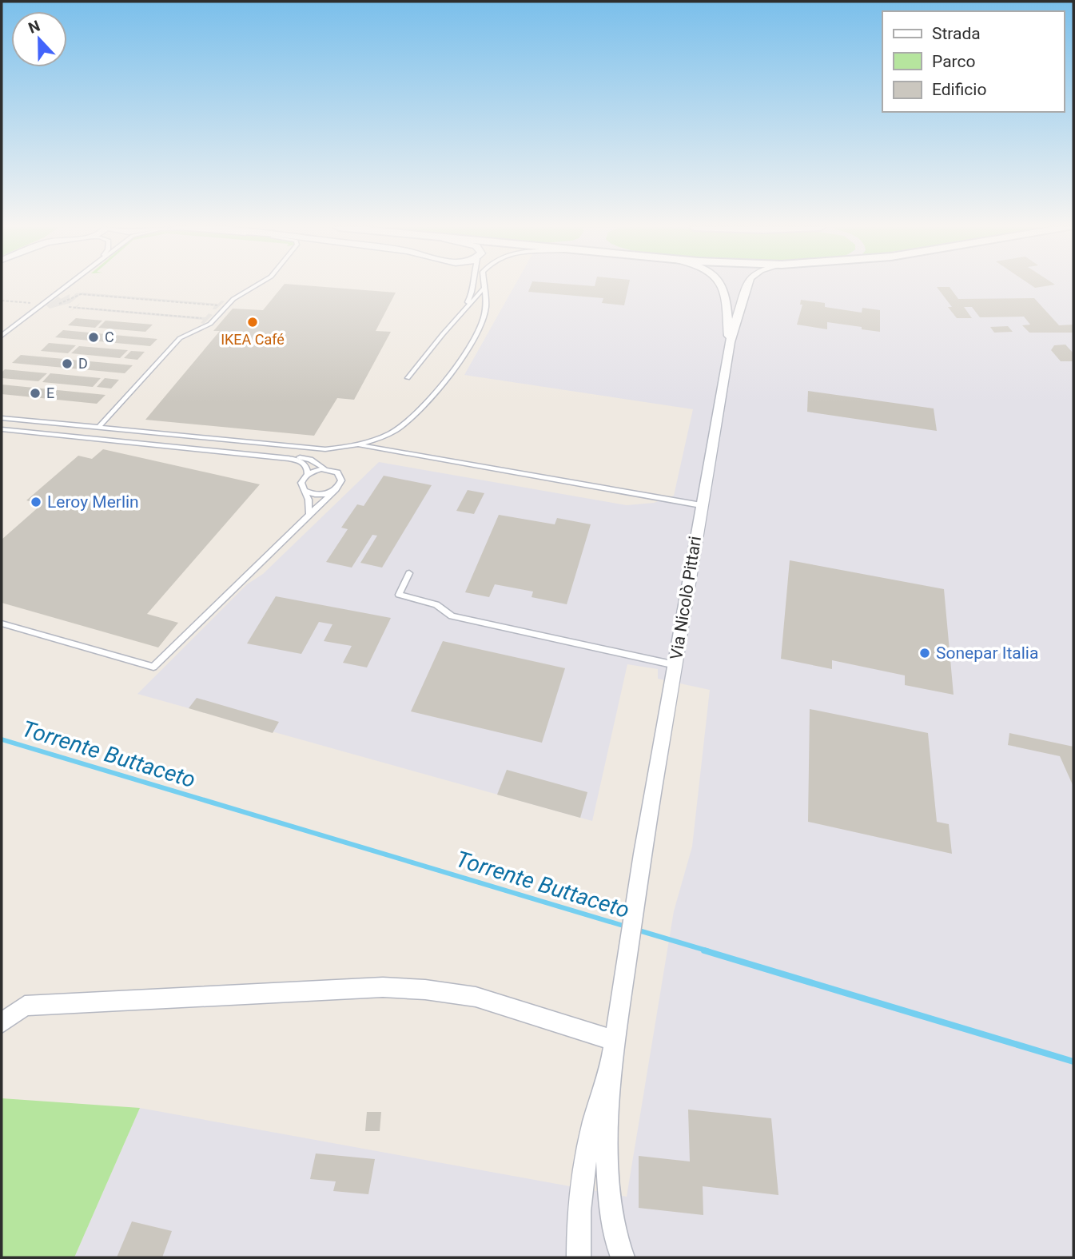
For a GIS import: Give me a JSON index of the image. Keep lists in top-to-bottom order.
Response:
{
  "streets": {
    "street": ["Via Nicolò Pittari"]
  },
  "water": ["Torrente Buttaceto"],
  "places": [
    "IKEA Café",
    "C",
    "D",
    "E",
    "Leroy Merlin",
    "Sonepar Italia"
  ],
  "legend": ["Strada", "Parco", "Edificio"],
  "north": "top"
}
